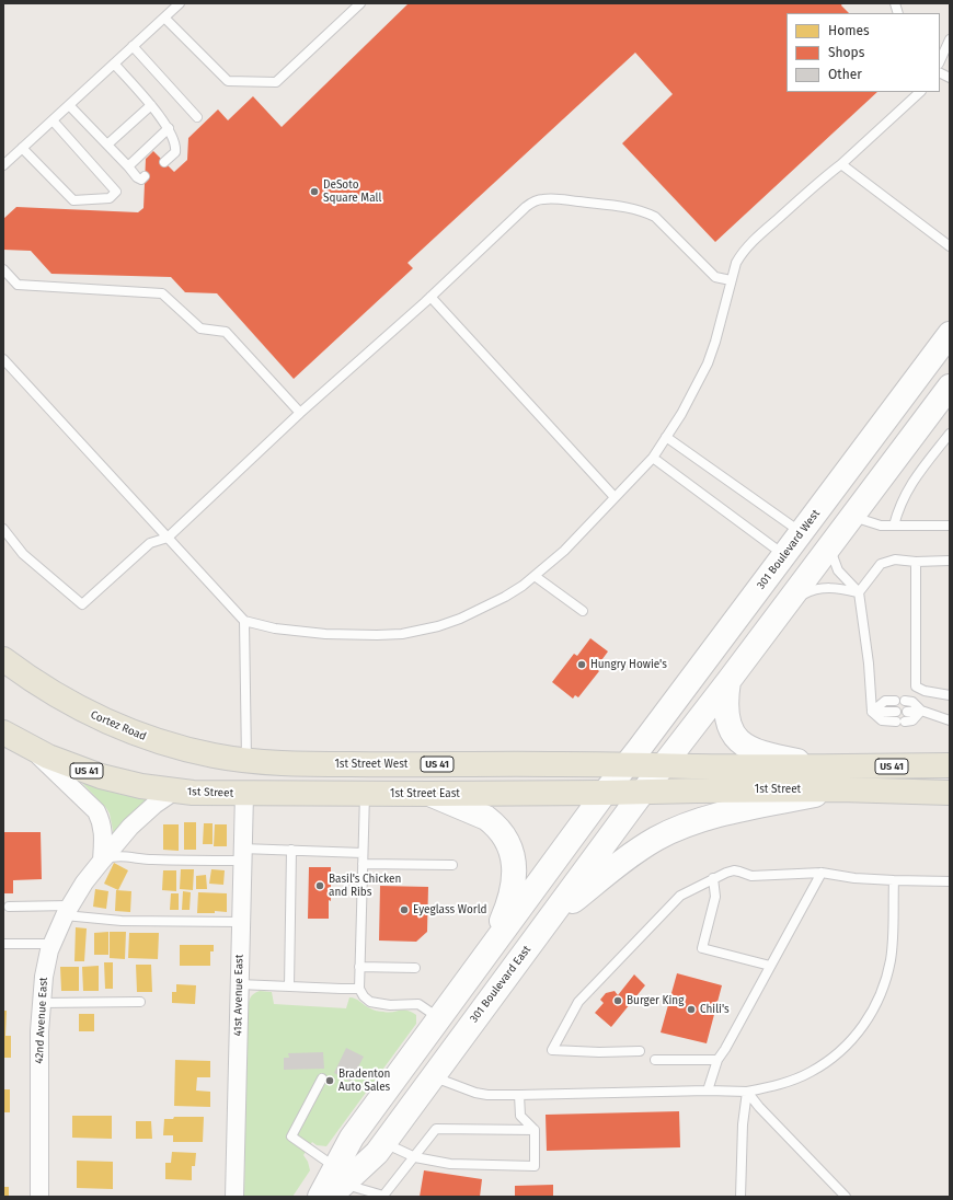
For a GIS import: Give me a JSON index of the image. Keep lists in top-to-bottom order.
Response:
{
  "streets": {
    "main road": [
      "301 Boulevard West",
      "Cortez Road",
      "1st Street West",
      "US 41",
      "1st Street",
      "1st Street East",
      "301 Boulevard East"
    ],
    "street": ["41st Avenue East", "42nd Avenue East"]
  },
  "crossings": [
    ["301 Boulevard West", "1st Street West"],
    ["301 Boulevard West", "1st Street"],
    ["301 Boulevard West", "301 Boulevard East"],
    ["Cortez Road", "1st Street West"],
    ["1st Street West", "1st Street"],
    ["1st Street West", "301 Boulevard East"],
    ["US 41", "1st Street"],
    ["US 41", "42nd Avenue East"],
    ["1st Street", "1st Street East"],
    ["1st Street", "301 Boulevard East"],
    ["1st Street", "41st Avenue East"],
    ["1st Street", "42nd Avenue East"],
    ["1st Street East", "301 Boulevard East"],
    ["1st Street East", "41st Avenue East"]
  ],
  "places": [
    "DeSoto Square Mall",
    "Hungry Howie's",
    "Basil's Chicken and Ribs",
    "Eyeglass World",
    "Burger King",
    "Chili's",
    "Bradenton Auto Sales"
  ],
  "legend": ["Homes", "Shops", "Other"]
}
